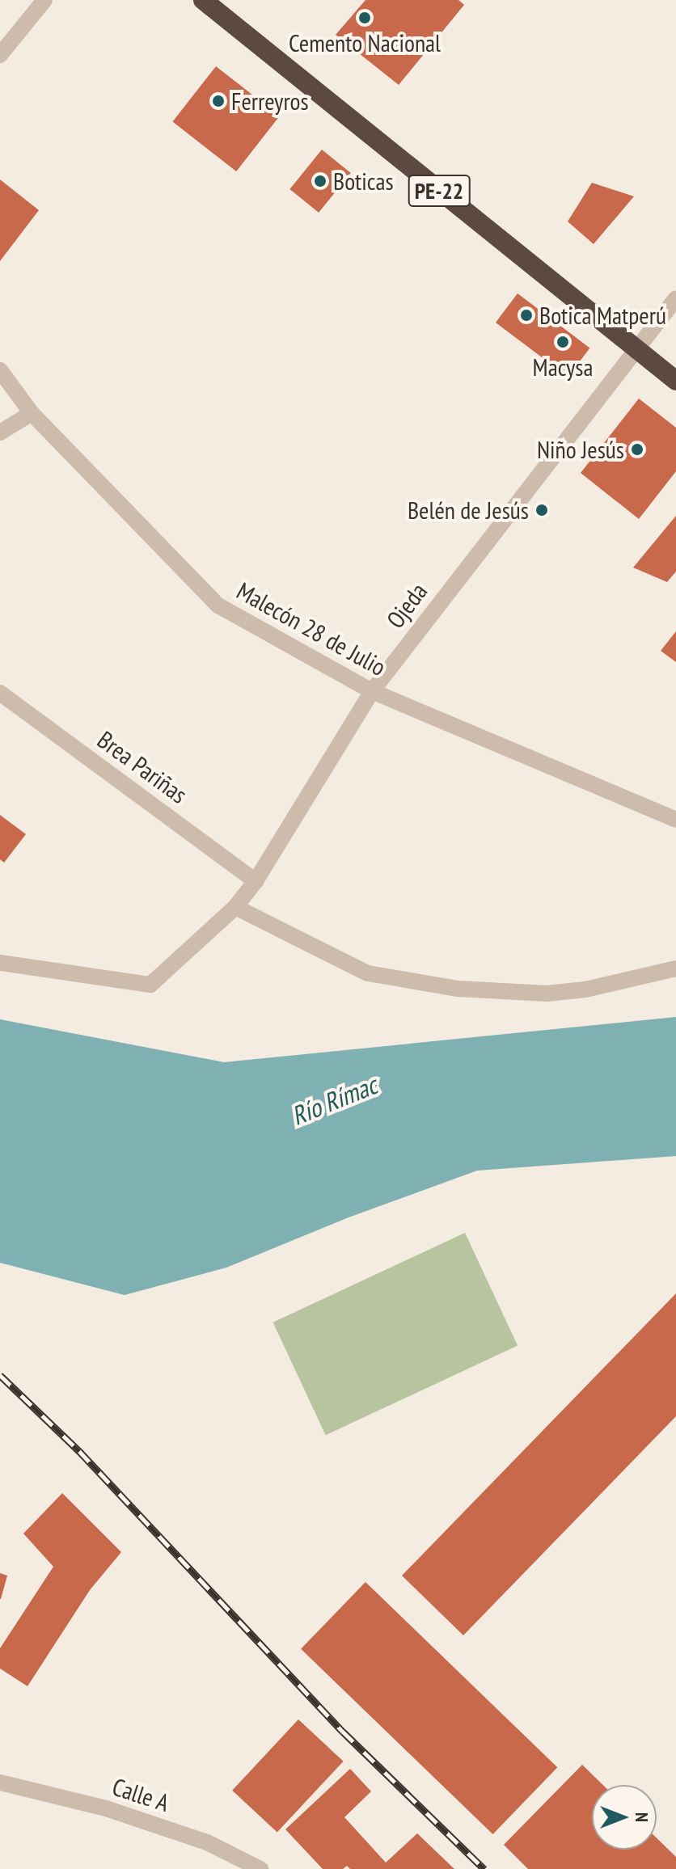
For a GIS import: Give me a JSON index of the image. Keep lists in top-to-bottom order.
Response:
{
  "streets": {
    "highway": ["PE-22"],
    "street": [
      "Ojeda",
      "Malecón 28 de Julio",
      "Brea Pariñas",
      "Calle A"
    ]
  },
  "crossings": [
    ["PE-22", "Ojeda"],
    ["Ojeda", "Malecón 28 de Julio"],
    ["Ojeda", "Brea Pariñas"]
  ],
  "water": ["Río Rímac"],
  "places": [
    "Cemento Nacional",
    "Ferreyros",
    "Boticas",
    "Botica Matperú",
    "Macysa",
    "Niño Jesús",
    "Belén de Jesús"
  ],
  "north": "right"
}
